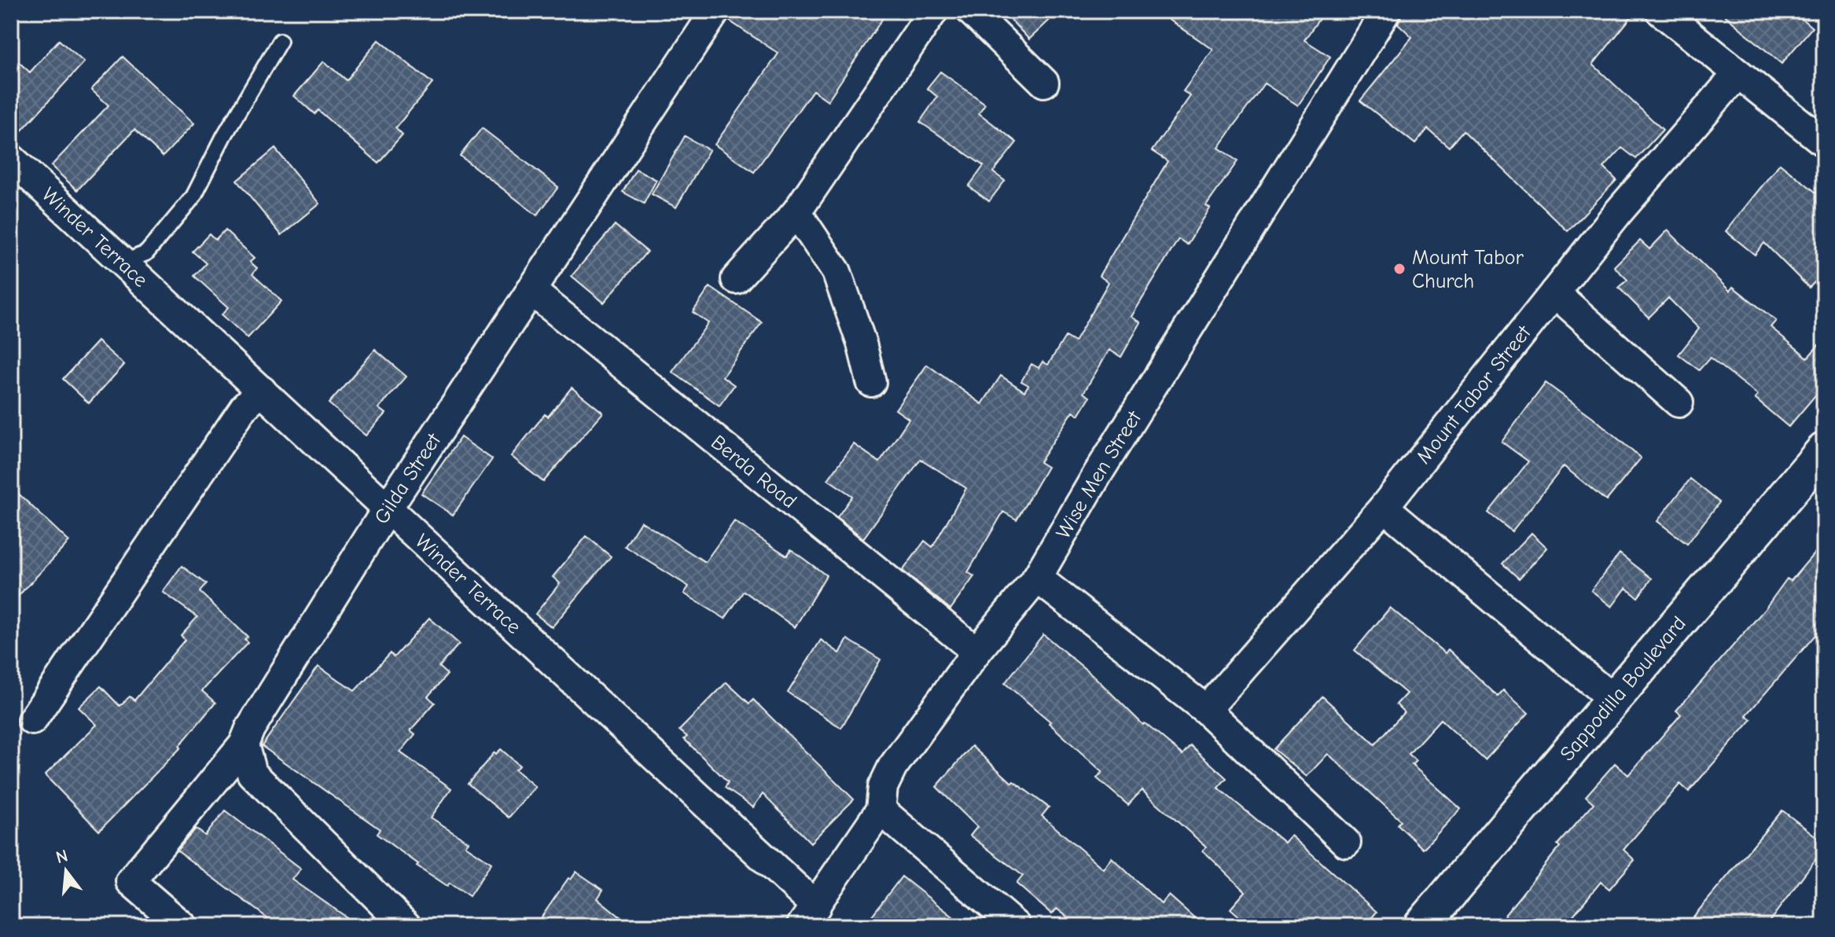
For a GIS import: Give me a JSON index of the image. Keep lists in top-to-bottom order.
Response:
{
  "streets": {
    "street": [
      "Winder Terrace",
      "Mount Tabor Street",
      "Berda Road",
      "Wise Men Street",
      "Gilda Street",
      "Sappodilla Boulevard"
    ]
  },
  "crossings": [
    ["Winder Terrace", "Wise Men Street"],
    ["Winder Terrace", "Gilda Street"],
    ["Berda Road", "Wise Men Street"],
    ["Berda Road", "Gilda Street"]
  ],
  "places": ["Mount Tabor Church"],
  "north": "top"
}
